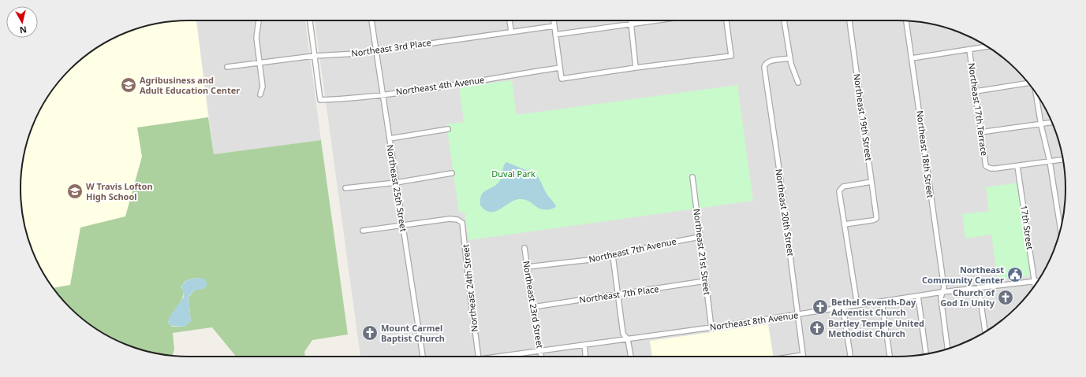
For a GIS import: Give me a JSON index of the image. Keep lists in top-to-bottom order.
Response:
{
  "streets": {
    "street": [
      "Northeast 3rd Place",
      "Northeast 4th Avenue",
      "Northeast 17th Terrace",
      "Northeast 19th Street",
      "Northeast 18th Street",
      "Northeast 25th Street",
      "Northeast 20th Street",
      "17th Street",
      "Northeast 7th Avenue",
      "Northeast 21st Street",
      "Northeast 24th Street",
      "Northeast 7th Place",
      "Northeast 23rd Street",
      "Northeast 8th Avenue"
    ]
  },
  "crossings": [
    ["Northeast 3rd Place", "Northeast 4th Avenue"],
    ["Northeast 3rd Place", "Northeast 25th Street"],
    ["Northeast 4th Avenue", "Northeast 25th Street"],
    ["Northeast 17th Terrace", "17th Street"],
    ["Northeast 18th Street", "Northeast 8th Avenue"],
    ["Northeast 25th Street", "Northeast 24th Street"],
    ["Northeast 20th Street", "Northeast 8th Avenue"],
    ["17th Street", "Northeast 8th Avenue"],
    ["Northeast 7th Avenue", "Northeast 21st Street"],
    ["Northeast 7th Avenue", "Northeast 23rd Street"],
    ["Northeast 21st Street", "Northeast 7th Place"],
    ["Northeast 21st Street", "Northeast 8th Avenue"],
    ["Northeast 7th Place", "Northeast 23rd Street"],
    ["Northeast 23rd Street", "Northeast 8th Avenue"]
  ],
  "parks": ["Duval Park"],
  "places": {
    "school or university": ["Agribusiness and Adult Education Center", "W Travis Lofton High School"],
    "public building": ["Northeast Community Center"],
    "church": [
      "Church of God In Unity",
      "Bethel Seventh-Day Adventist Church",
      "Bartley Temple United Methodist Church",
      "Mount Carmel Baptist Church"
    ]
  },
  "north": "bottom"
}
